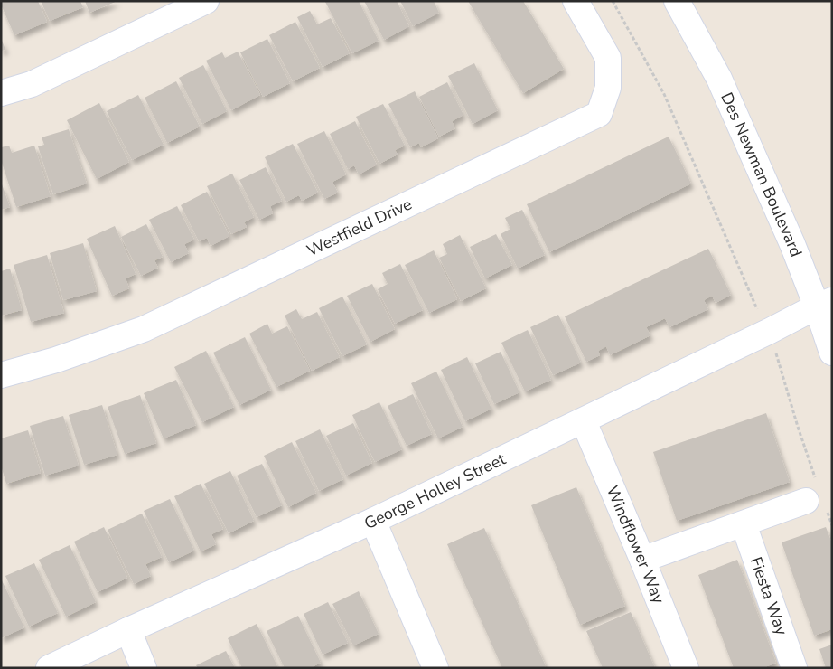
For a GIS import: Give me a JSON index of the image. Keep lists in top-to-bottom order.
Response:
{
  "streets": {
    "street": [
      "Des Newman Boulevard",
      "Westfield Drive",
      "George Holley Street",
      "Windflower Way",
      "Fiesta Way"
    ]
  },
  "crossings": [
    ["Des Newman Boulevard", "George Holley Street"],
    ["George Holley Street", "Windflower Way"]
  ]
}
